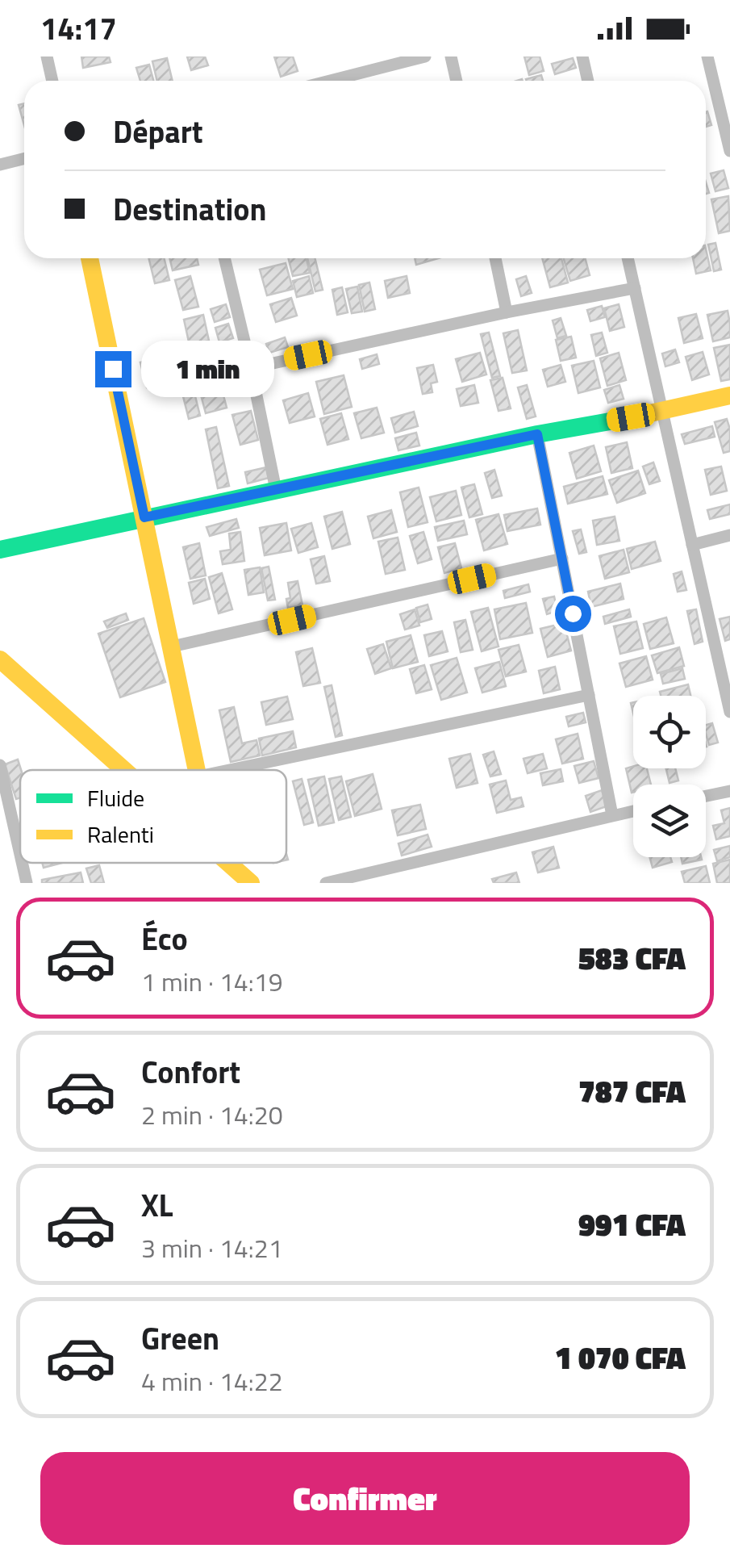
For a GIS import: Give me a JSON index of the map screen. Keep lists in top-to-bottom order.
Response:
{
  "legend": ["Fluide", "Ralenti"],
  "page": {
    "status": "14:17",
    "banner": ["Départ", "Destination"],
    "bubble": "1 min",
    "list": [
      {
        "name": "Éco",
        "note": "1 min · 14:19",
        "value": "583 CFA"
      },
      {
        "name": "Confort",
        "note": "2 min · 14:20",
        "value": "787 CFA"
      },
      {
        "name": "XL",
        "note": "3 min · 14:21",
        "value": "991 CFA"
      },
      {
        "name": "Green",
        "note": "4 min · 14:22",
        "value": "1 070 CFA"
      }
    ],
    "buttons": "Confirmer"
  }
}
